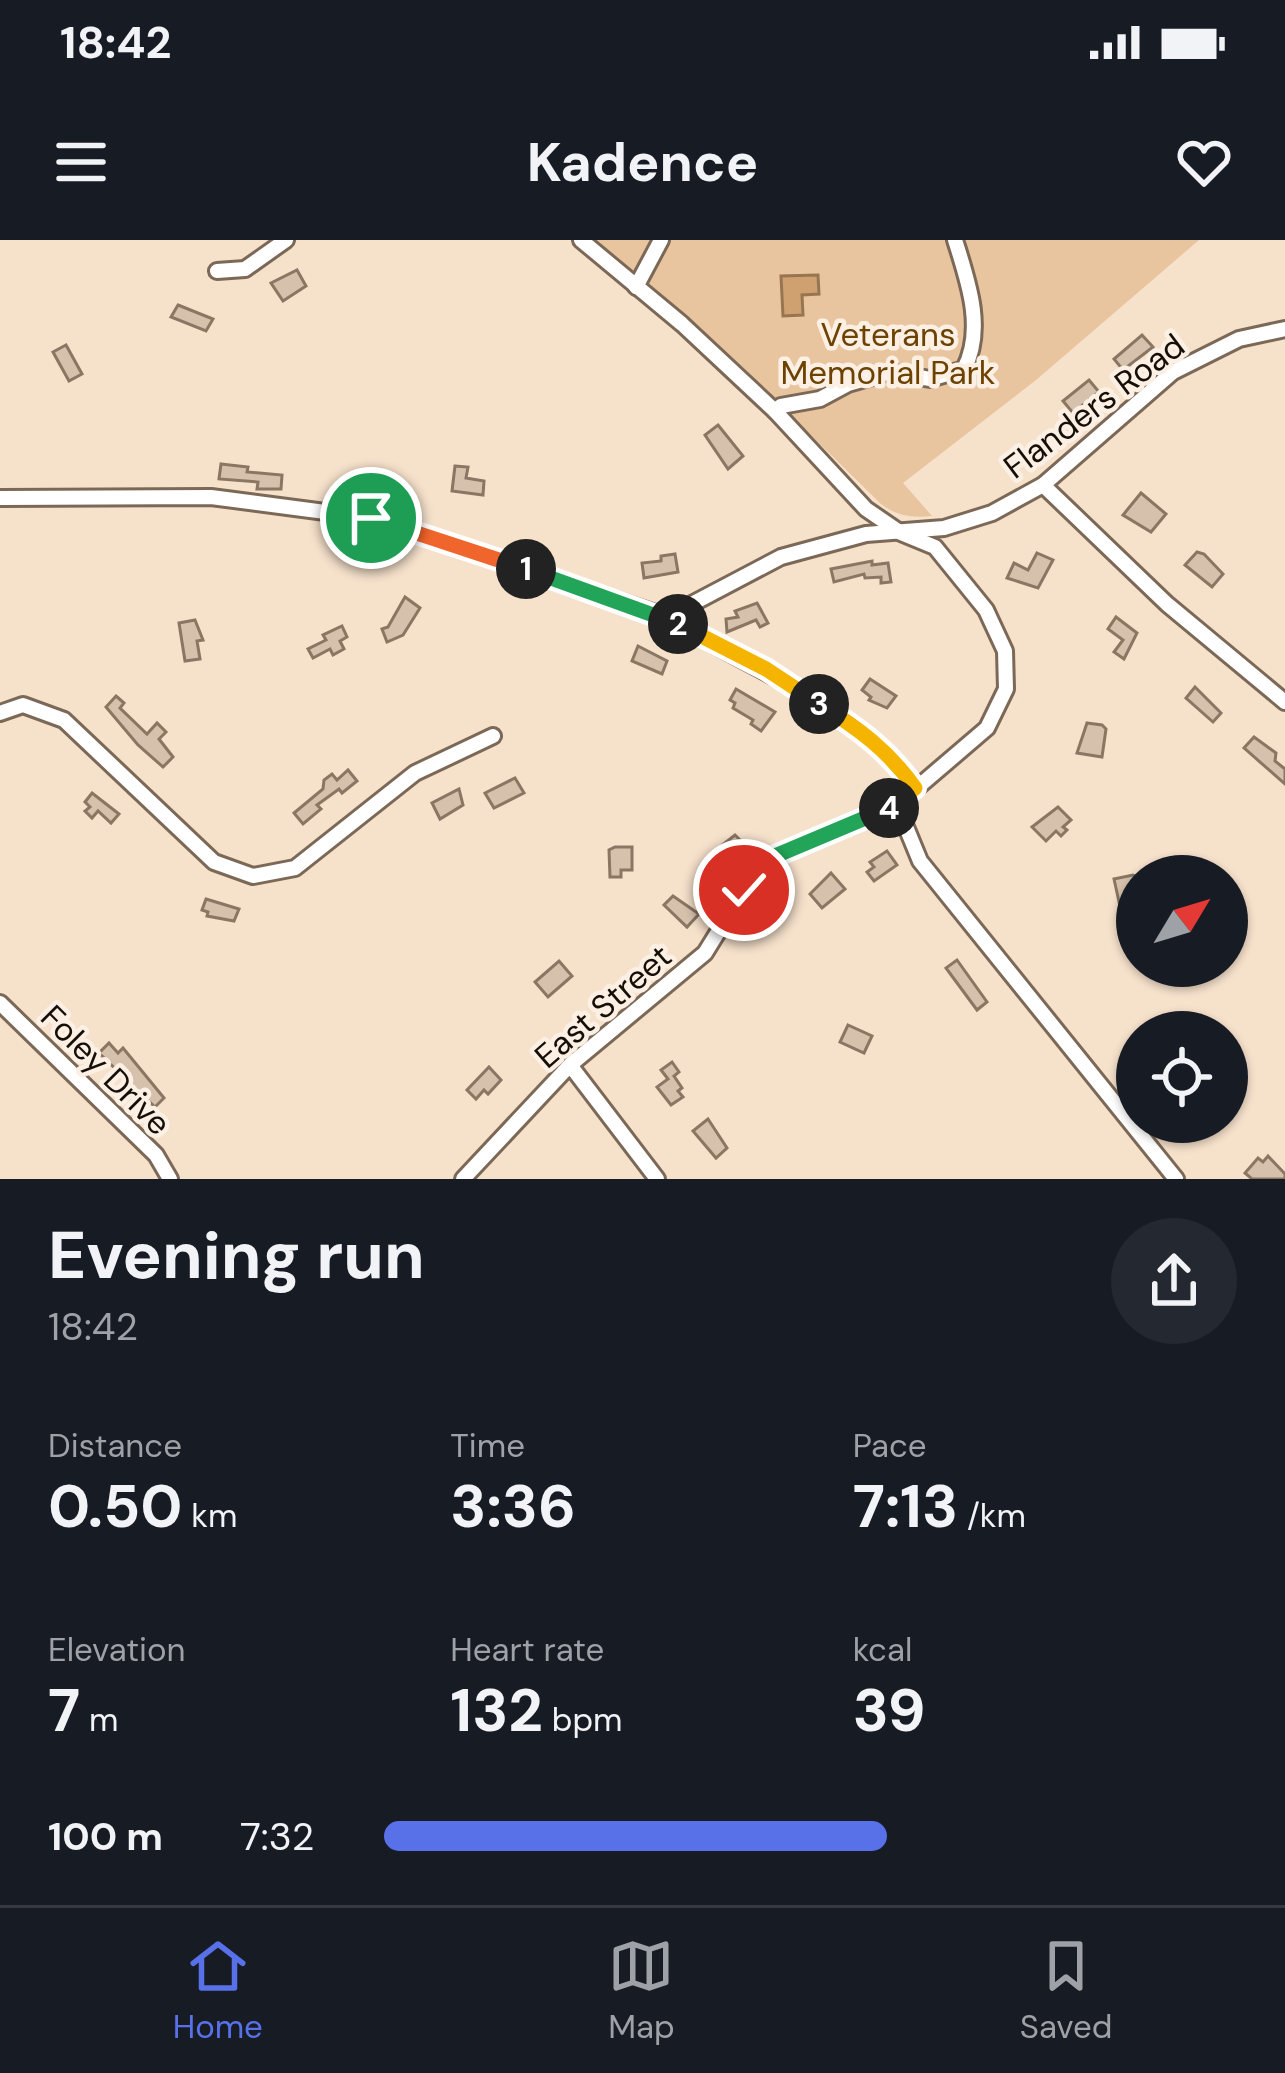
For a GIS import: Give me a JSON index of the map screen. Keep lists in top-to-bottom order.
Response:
{
  "streets": {
    "street": ["Flanders Road", "East Street", "Foley Drive"]
  },
  "parks": ["Veterans Memorial Park"],
  "north": "top right",
  "page": {
    "status": "18:42",
    "header": "Kadence",
    "pins": [
      "1",
      "2",
      "3",
      "4"
    ],
    "heading": ["Evening run", "18:42"],
    "stats": [
      ["Distance", "0.50 km"],
      ["Time", "3:36"],
      ["Pace", "7:13 /km"],
      ["Elevation", "7 m"],
      ["Heart rate", "132 bpm"],
      ["kcal", "39"]
    ],
    "list": [
      {
        "name": "100 m",
        "note": "7:32"
      }
    ],
    "tabs": ["Home", "Map", "Saved"]
  }
}
